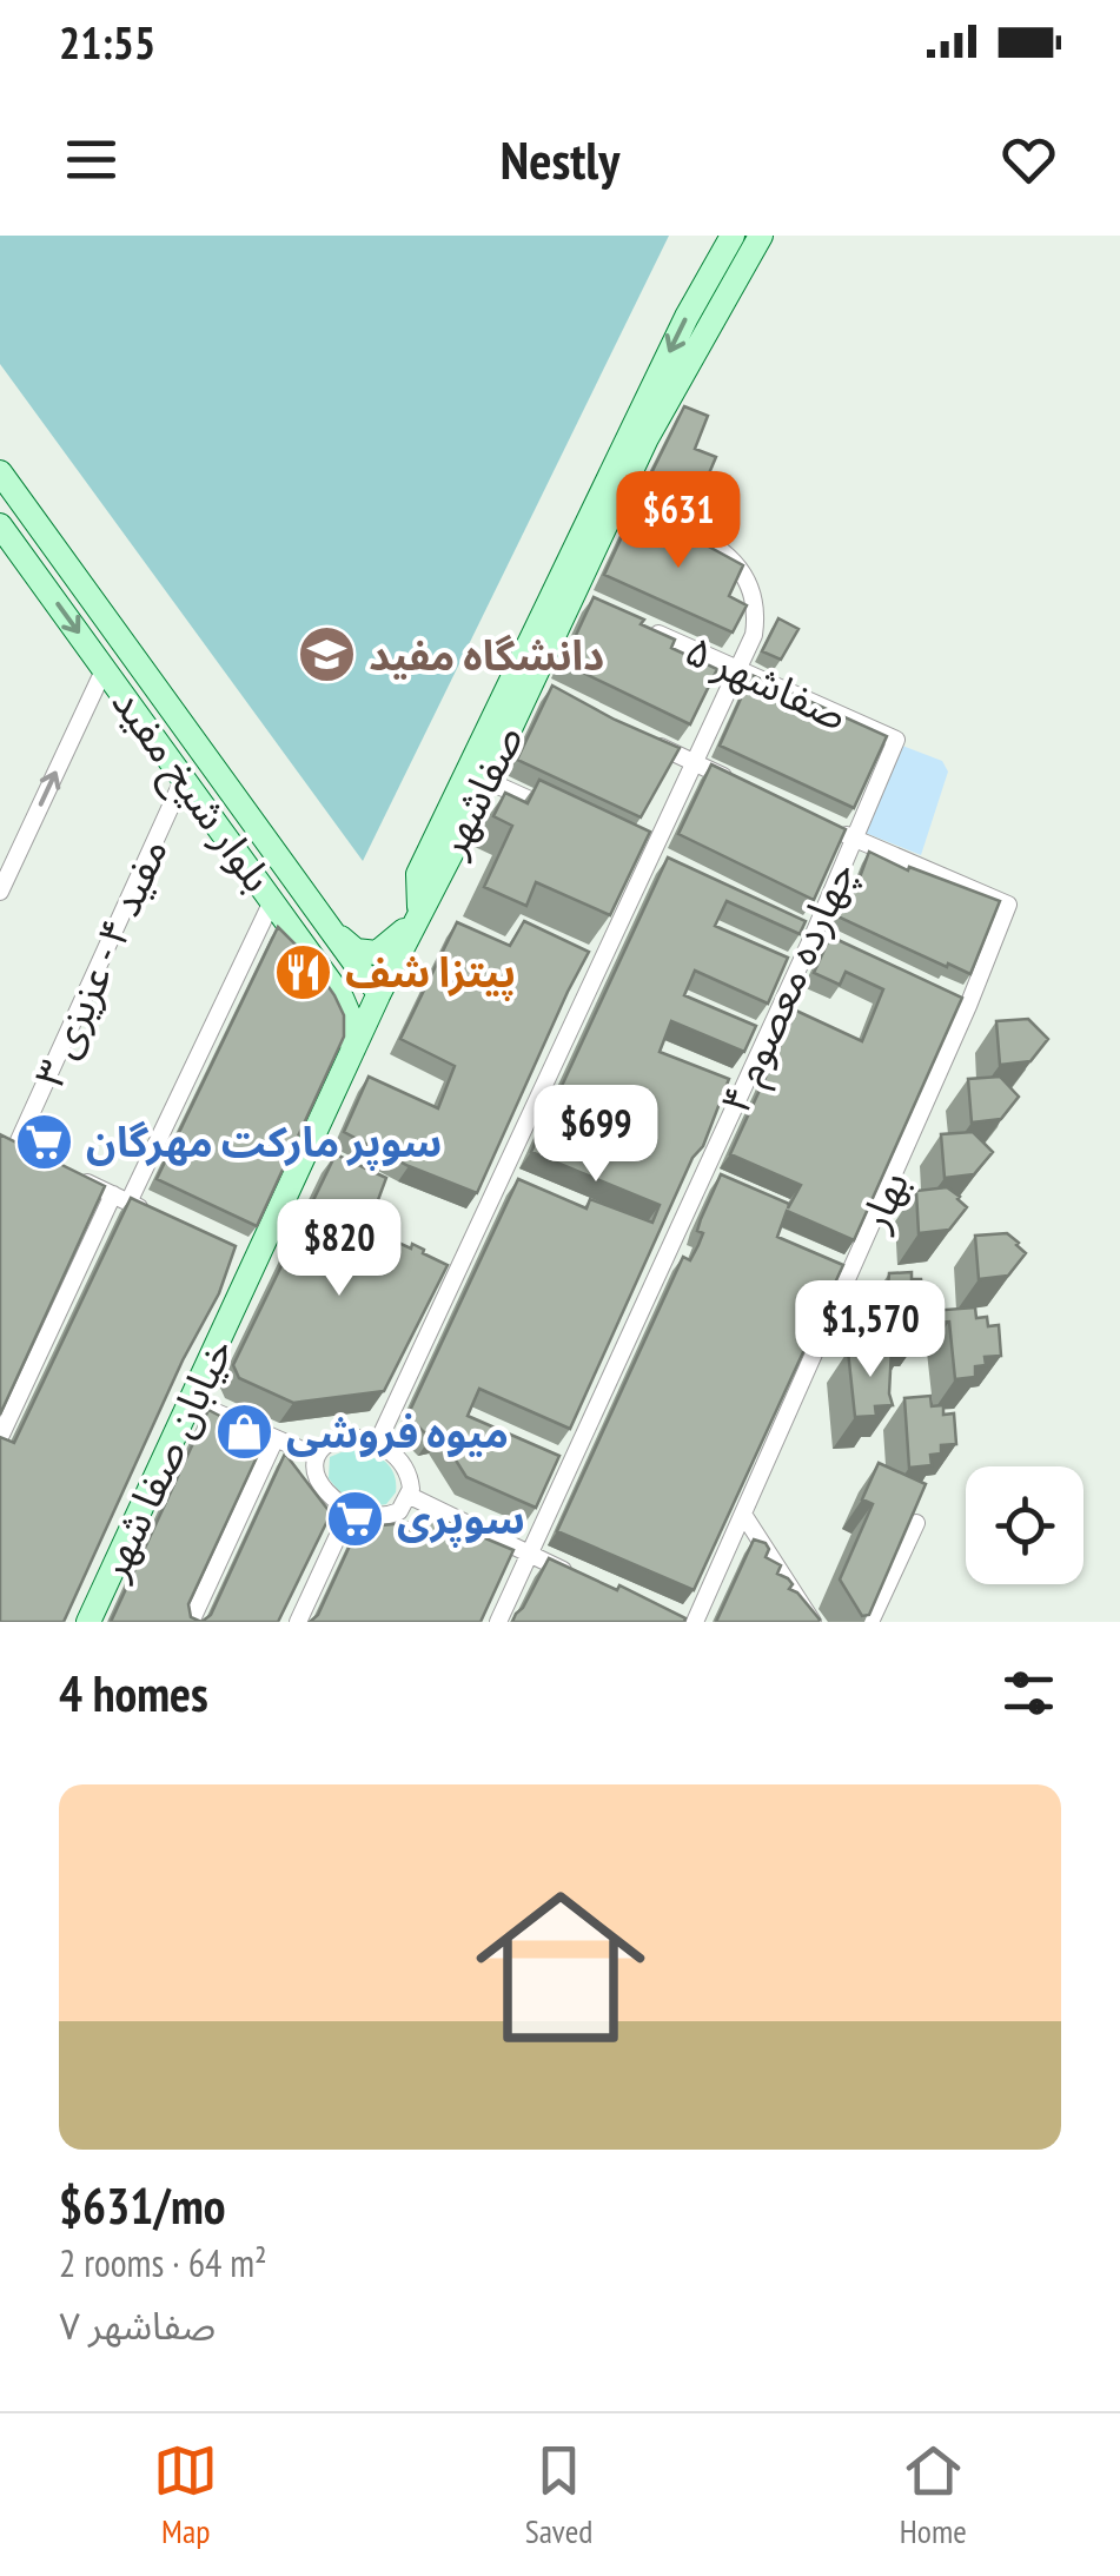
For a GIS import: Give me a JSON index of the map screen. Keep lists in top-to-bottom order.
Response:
{
  "streets": {
    "main road": ["بلوار شیخ مفید", "صفاشهر", "خیابان صفا شهر"],
    "street": [
      "صفاشهر ۵",
      "مفید ۴ - عزیزی ۳",
      "چهارده معصوم ۴",
      "بهار"
    ]
  },
  "crossings": [
    ["صفاشهر ۵", "چهارده معصوم ۴"],
    ["بلوار شیخ مفید", "مفید ۴ - عزیزی ۳"],
    ["بلوار شیخ مفید", "خیابان صفا شهر"],
    ["صفاشهر", "خیابان صفا شهر"],
    ["چهارده معصوم ۴", "بهار"]
  ],
  "places": {
    "school or university": ["دانشگاه مفید"],
    "restaurant": ["پیتزا شف"],
    "supermarket": ["سوپر مارکت مهرگان", "سوپری"],
    "shop": ["میوه فروشی"]
  },
  "page": {
    "status": "21:55",
    "header": "Nestly",
    "price": [
      "$631",
      "$699",
      "$820",
      "$1,570"
    ],
    "heading": "4 homes",
    "list": [
      {
        "name": "$631/mo",
        "note": "2 rooms · 64 m² · صفاشهر ۷"
      }
    ],
    "tabs": ["Map", "Saved", "Home"]
  }
}
